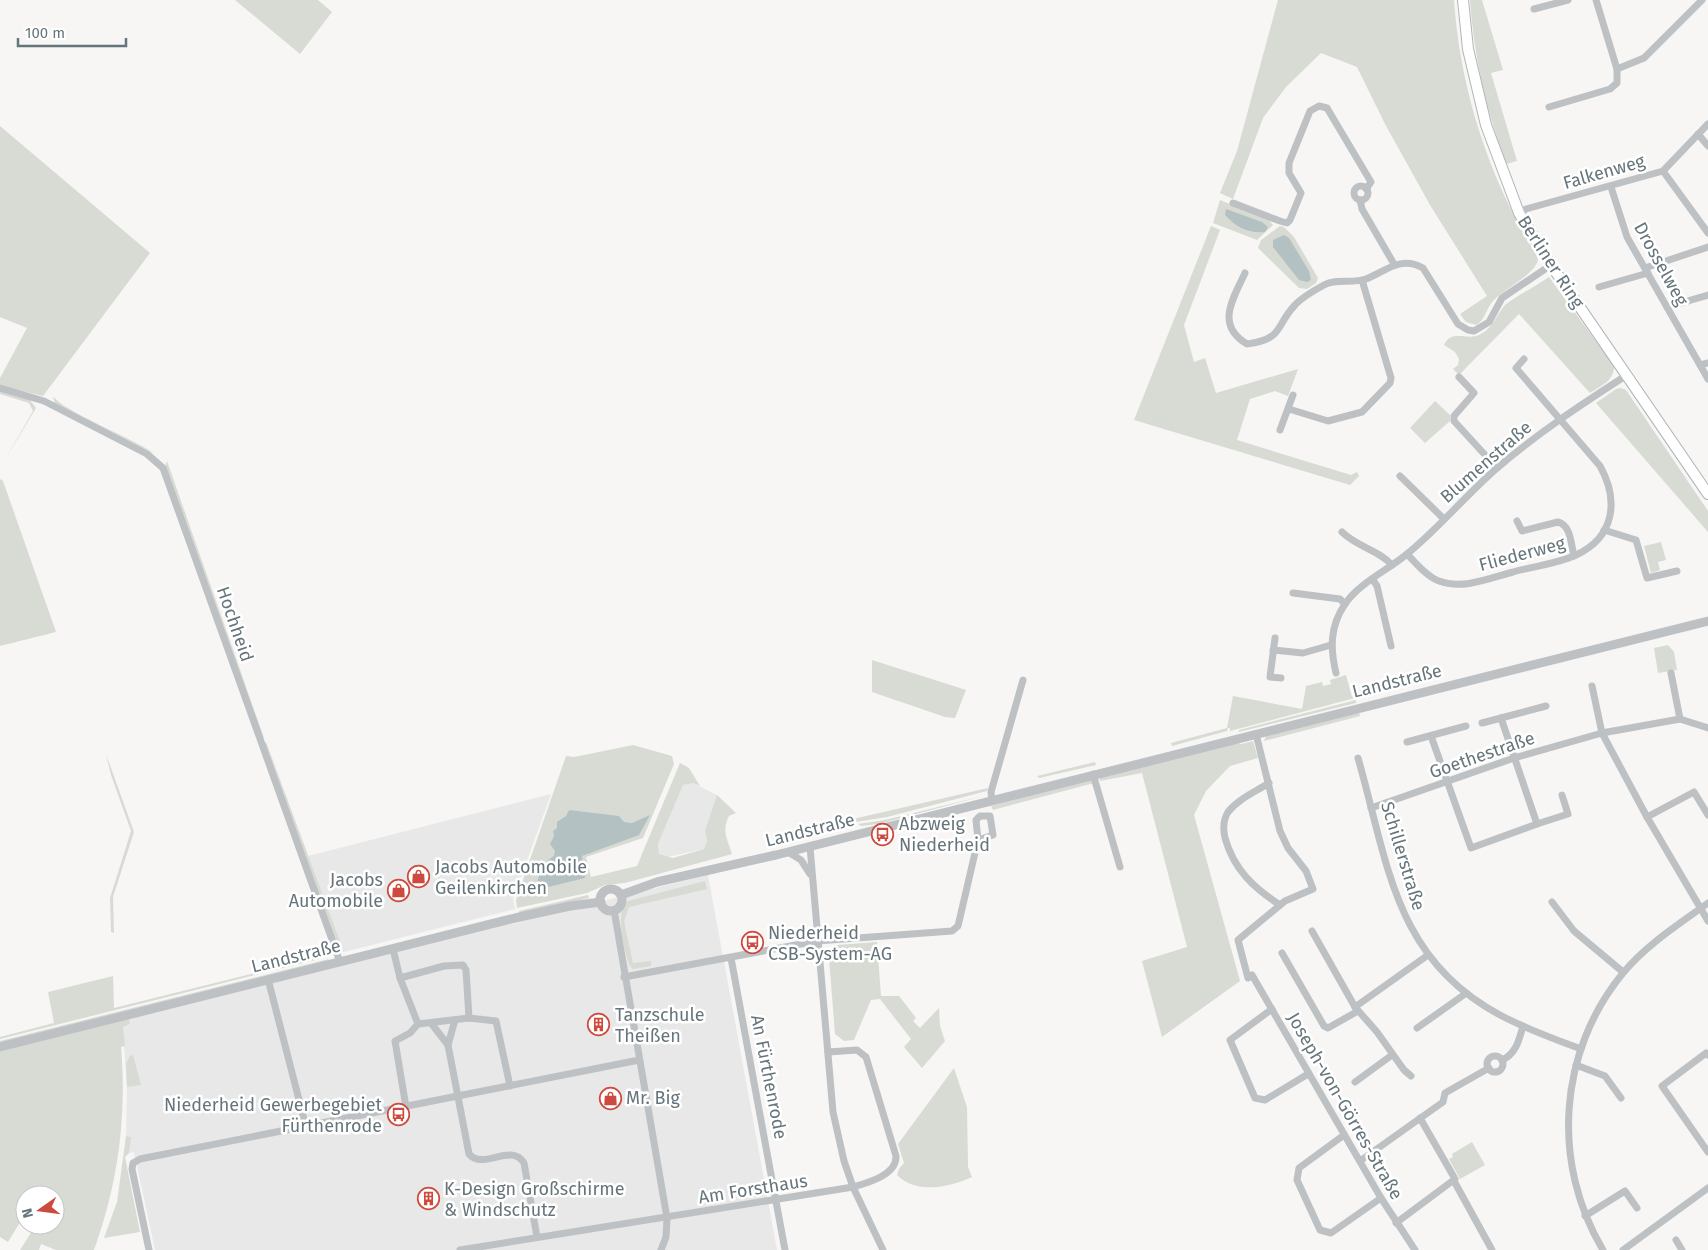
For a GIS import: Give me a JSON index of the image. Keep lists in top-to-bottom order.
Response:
{
  "streets": {
    "main road": ["Berliner Ring"],
    "street": [
      "Falkenweg",
      "Drosselweg",
      "Blumenstraße",
      "Fliederweg",
      "Hochheid",
      "Landstraße",
      "Goethestraße",
      "Schillerstraße",
      "An Fürthenrode",
      "Joseph-von-Görres-Straße",
      "Am Forsthaus"
    ]
  },
  "crossings": [
    ["Falkenweg", "Berliner Ring"],
    ["Falkenweg", "Drosselweg"],
    ["Berliner Ring", "Blumenstraße"],
    ["Blumenstraße", "Fliederweg"],
    ["Hochheid", "Landstraße"],
    ["Goethestraße", "Schillerstraße"],
    ["An Fürthenrode", "Am Forsthaus"]
  ],
  "places": {
    "bus stop": ["Abzweig Niederheid", "Niederheid CSB-System-AG", "Niederheid Gewerbegebiet Fürthenrode"],
    "shop": ["Jacobs Automobile Geilenkirchen", "Jacobs Automobile", "Mr. Big"],
    "building": ["Tanzschule Theißen", "K-Design Großschirme & Windschutz"]
  },
  "scale_bar": "100 m",
  "north": "left"
}
